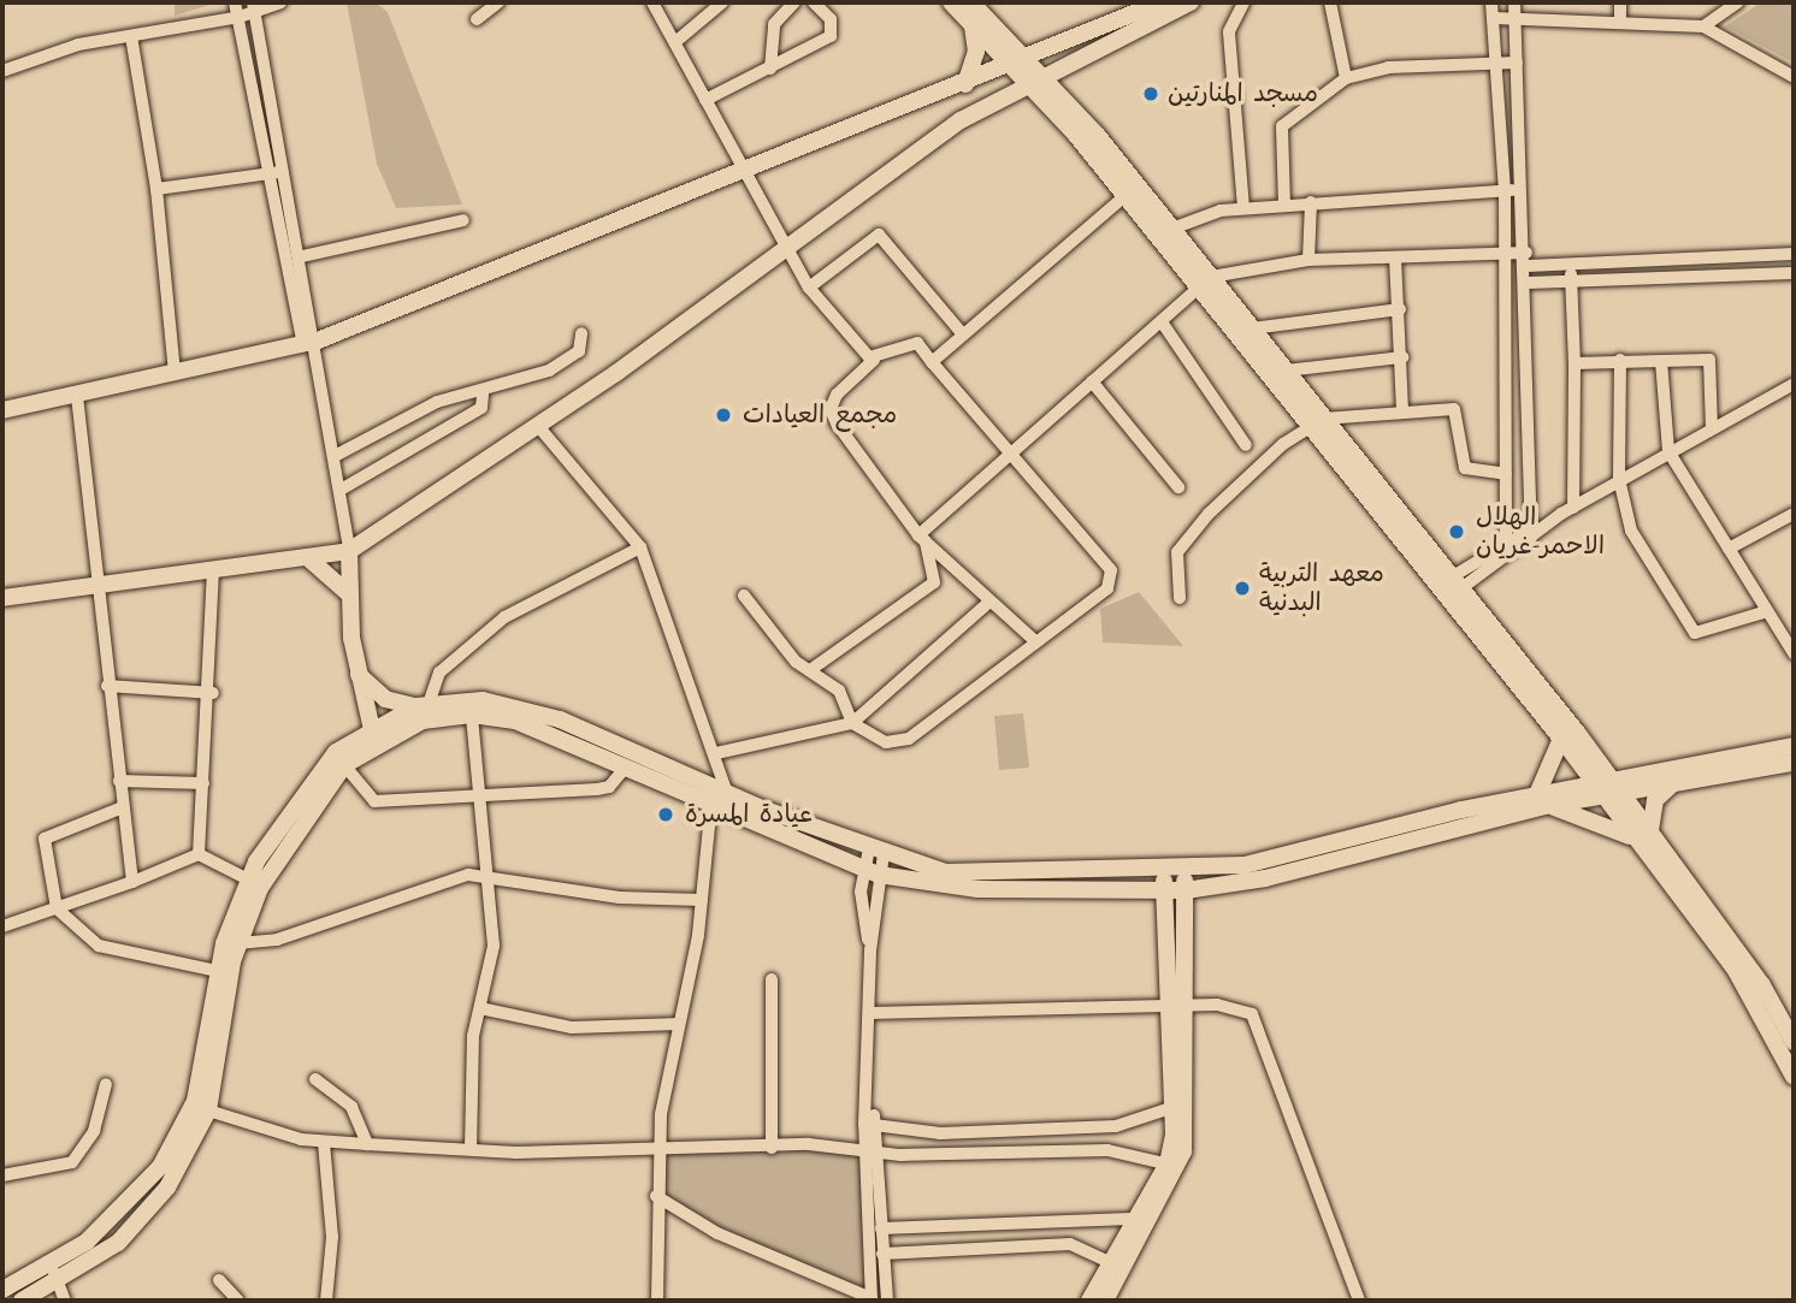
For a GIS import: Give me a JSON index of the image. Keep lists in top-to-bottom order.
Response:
{
  "places": [
    "مسجد المنارتين",
    "مجمع العيادات",
    "الهلال الاحمر-غريان",
    "معهد التربية البدنية",
    "عيادة المسرة"
  ]
}
